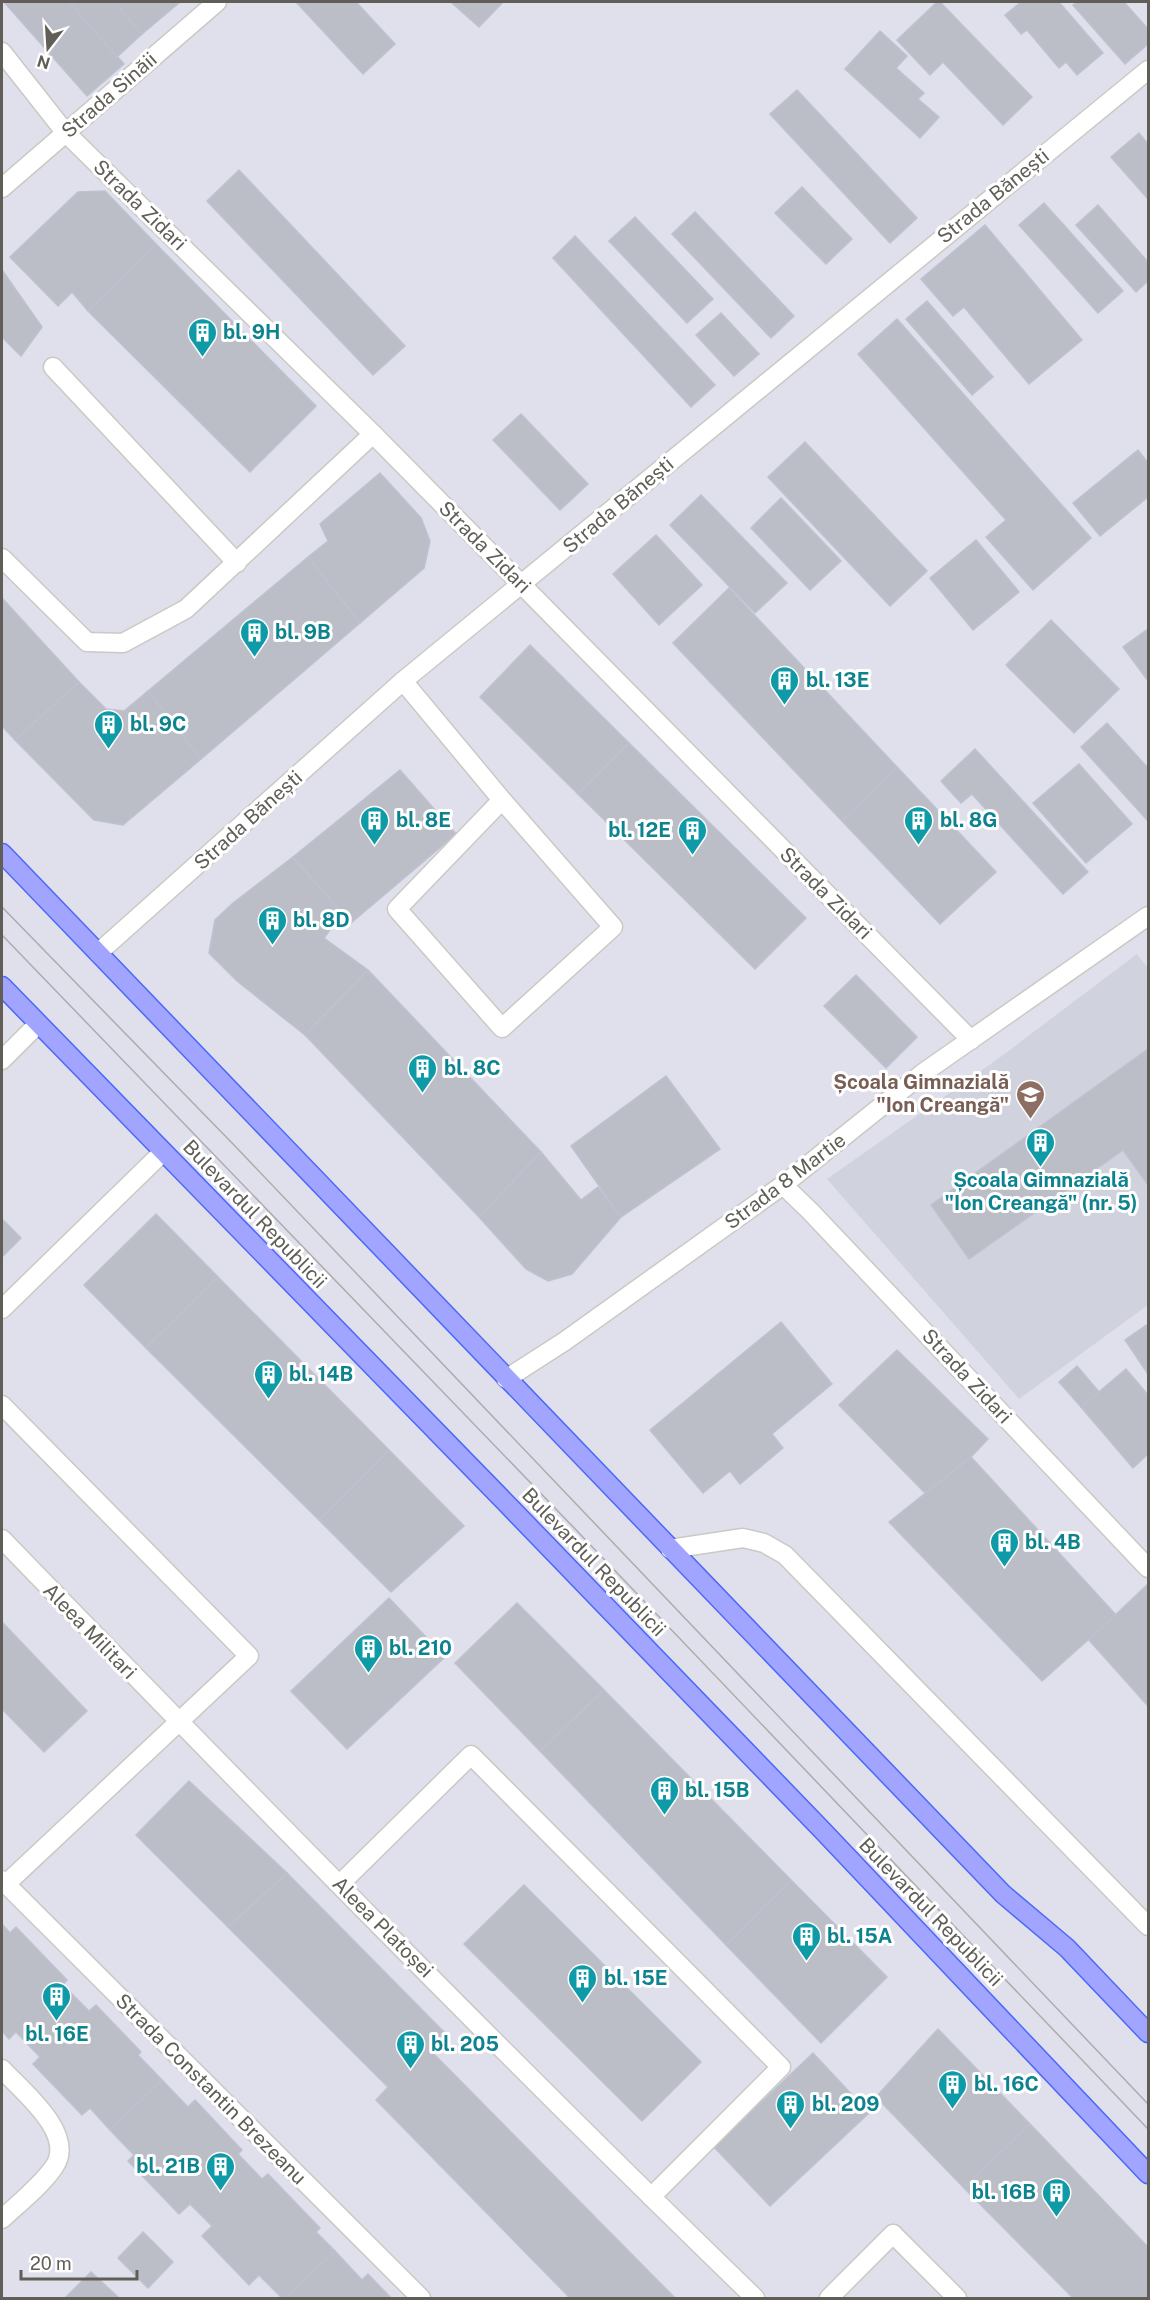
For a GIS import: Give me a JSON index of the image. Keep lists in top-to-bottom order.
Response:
{
  "streets": {
    "main road": ["Bulevardul Republicii"],
    "street": [
      "Strada Sinăii",
      "Strada Bănești",
      "Strada Zidari",
      "Strada 8 Martie",
      "Aleea Militari",
      "Aleea Platoșei",
      "Strada Constantin Brezeanu"
    ]
  },
  "crossings": [
    ["Strada Sinăii", "Strada Zidari"],
    ["Strada Bănești", "Strada Zidari"],
    ["Strada Zidari", "Strada 8 Martie"],
    ["Aleea Militari", "Aleea Platoșei"]
  ],
  "places": {
    "building": [
      "bl. 9H",
      "bl. 9B",
      "bl. 13E",
      "bl. 9C",
      "bl. 8E",
      "bl. 8G",
      "bl. 12E",
      "bl. 8D",
      "bl. 8C",
      "Școala Gimnazială \"Ion Creangă\" (nr. 5)",
      "bl. 14B",
      "bl. 4B",
      "bl. 210",
      "bl. 15B",
      "bl. 15A",
      "bl. 15E",
      "bl. 16E",
      "bl. 205",
      "bl. 16C",
      "bl. 209",
      "bl. 21B",
      "bl. 16B"
    ],
    "school or university": ["Școala Gimnazială \"Ion Creangă\""]
  },
  "scale_bar": "20 m",
  "north": "bottom"
}
